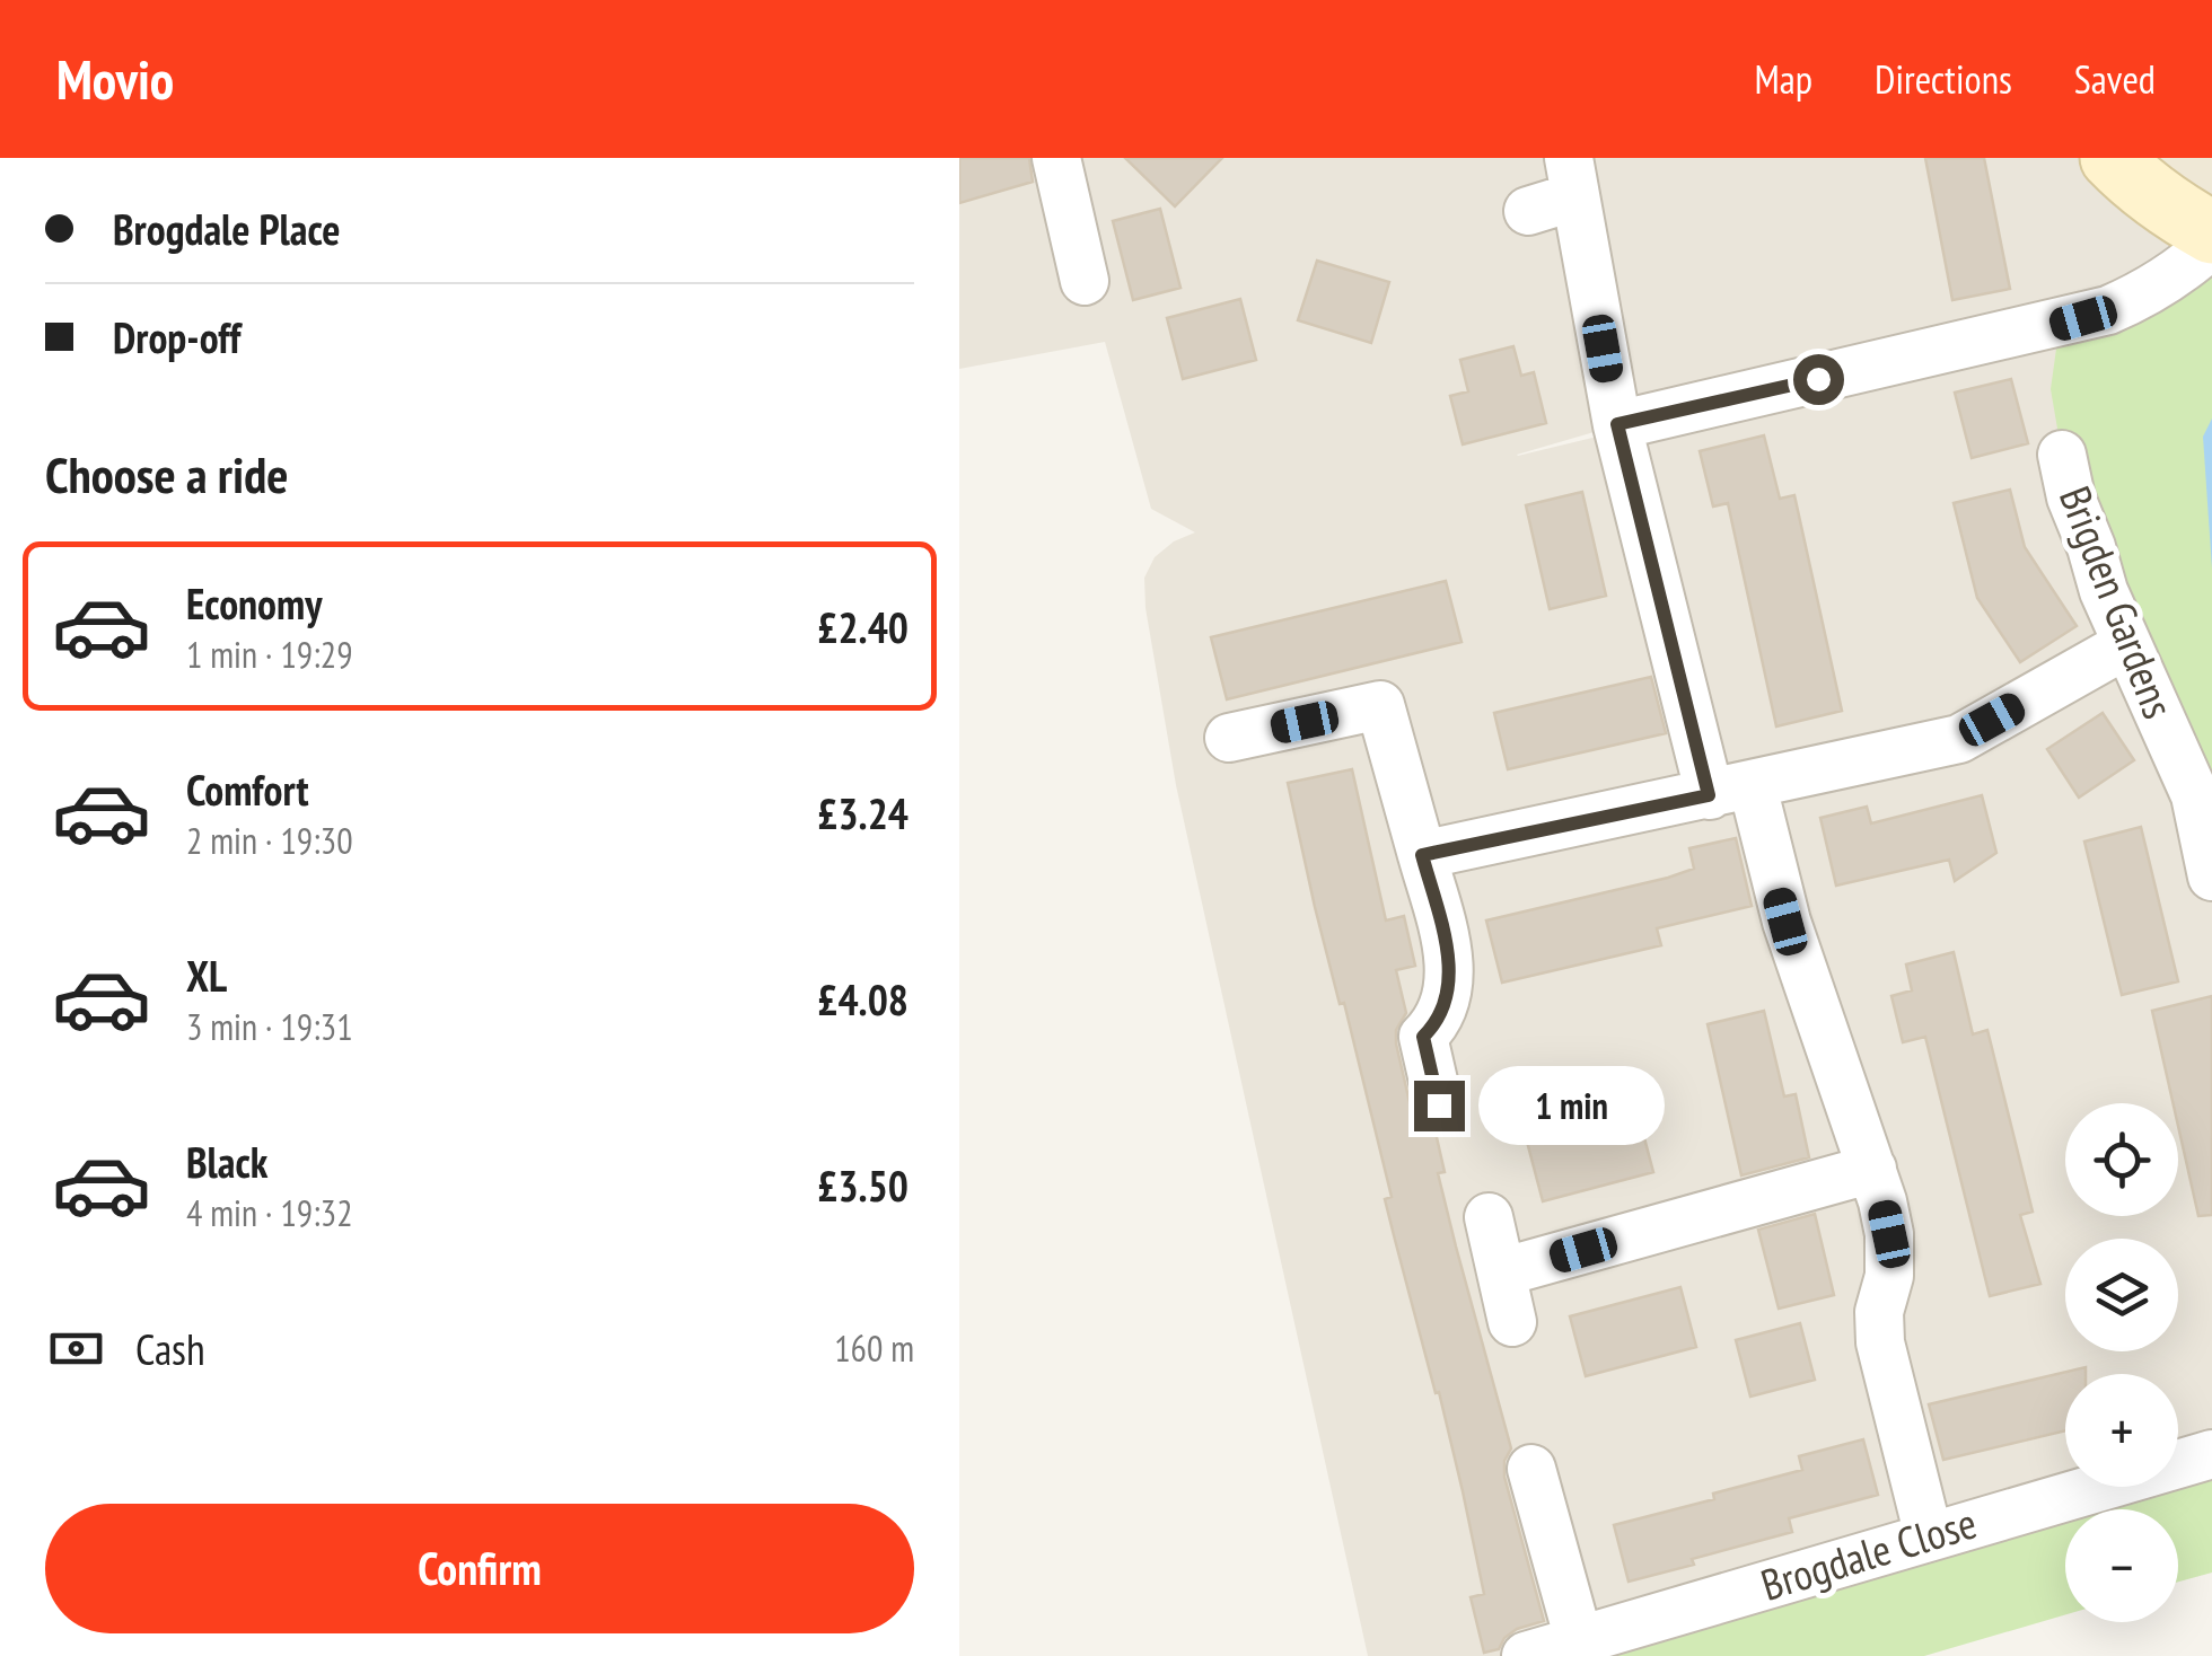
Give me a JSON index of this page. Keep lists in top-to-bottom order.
{
  "streets": {
    "street": ["Brigden Gardens", "Brogdale Close"]
  },
  "page": {
    "header": "Movio",
    "nav": ["Map", "Directions", "Saved"],
    "banner": ["Brogdale Place", "Drop-off"],
    "heading": "Choose a ride",
    "list": [
      {
        "name": "Economy",
        "note": "1 min · 19:29",
        "value": "£2.40"
      },
      {
        "name": "Comfort",
        "note": "2 min · 19:30",
        "value": "£3.24"
      },
      {
        "name": "XL",
        "note": "3 min · 19:31",
        "value": "£4.08"
      },
      {
        "name": "Black",
        "note": "4 min · 19:32",
        "value": "£3.50"
      }
    ],
    "bubble": "1 min",
    "map_buttons": ["+", "−"],
    "pay": ["Cash", "160 m"],
    "buttons": "Confirm"
  }
}
